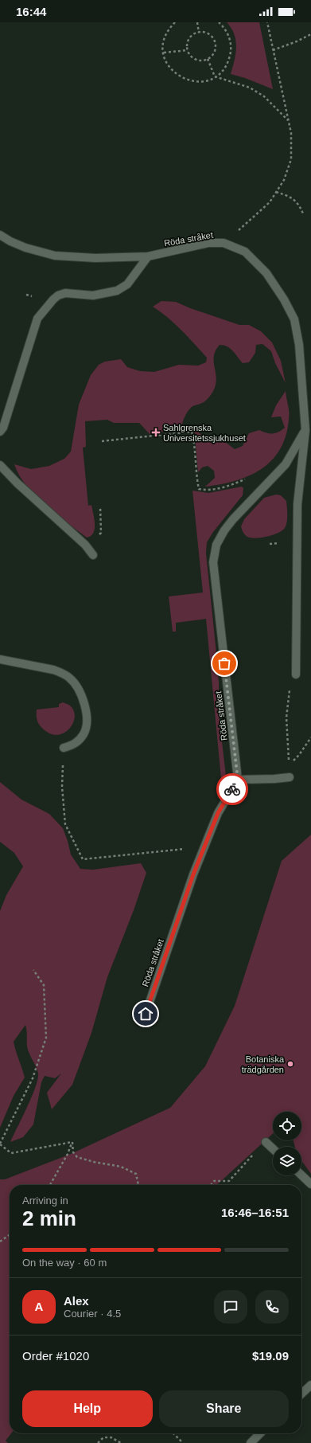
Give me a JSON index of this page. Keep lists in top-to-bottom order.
{
  "streets": {
    "street": ["Röda stråket"]
  },
  "places": {
    "health": ["Sahlgrenska Universitetssjukhuset"],
    "other": ["Botaniska trädgården"]
  },
  "page": {
    "status": "16:44",
    "heading": ["2 min", "Arriving in", "16:46–16:51"],
    "panel": [
      "Alex",
      "Courier · 4.5",
      "Order #1020",
      "$19.09"
    ],
    "bar": "On the way · 60 m",
    "round": "A",
    "buttons": ["Help", "Share"]
  }
}
